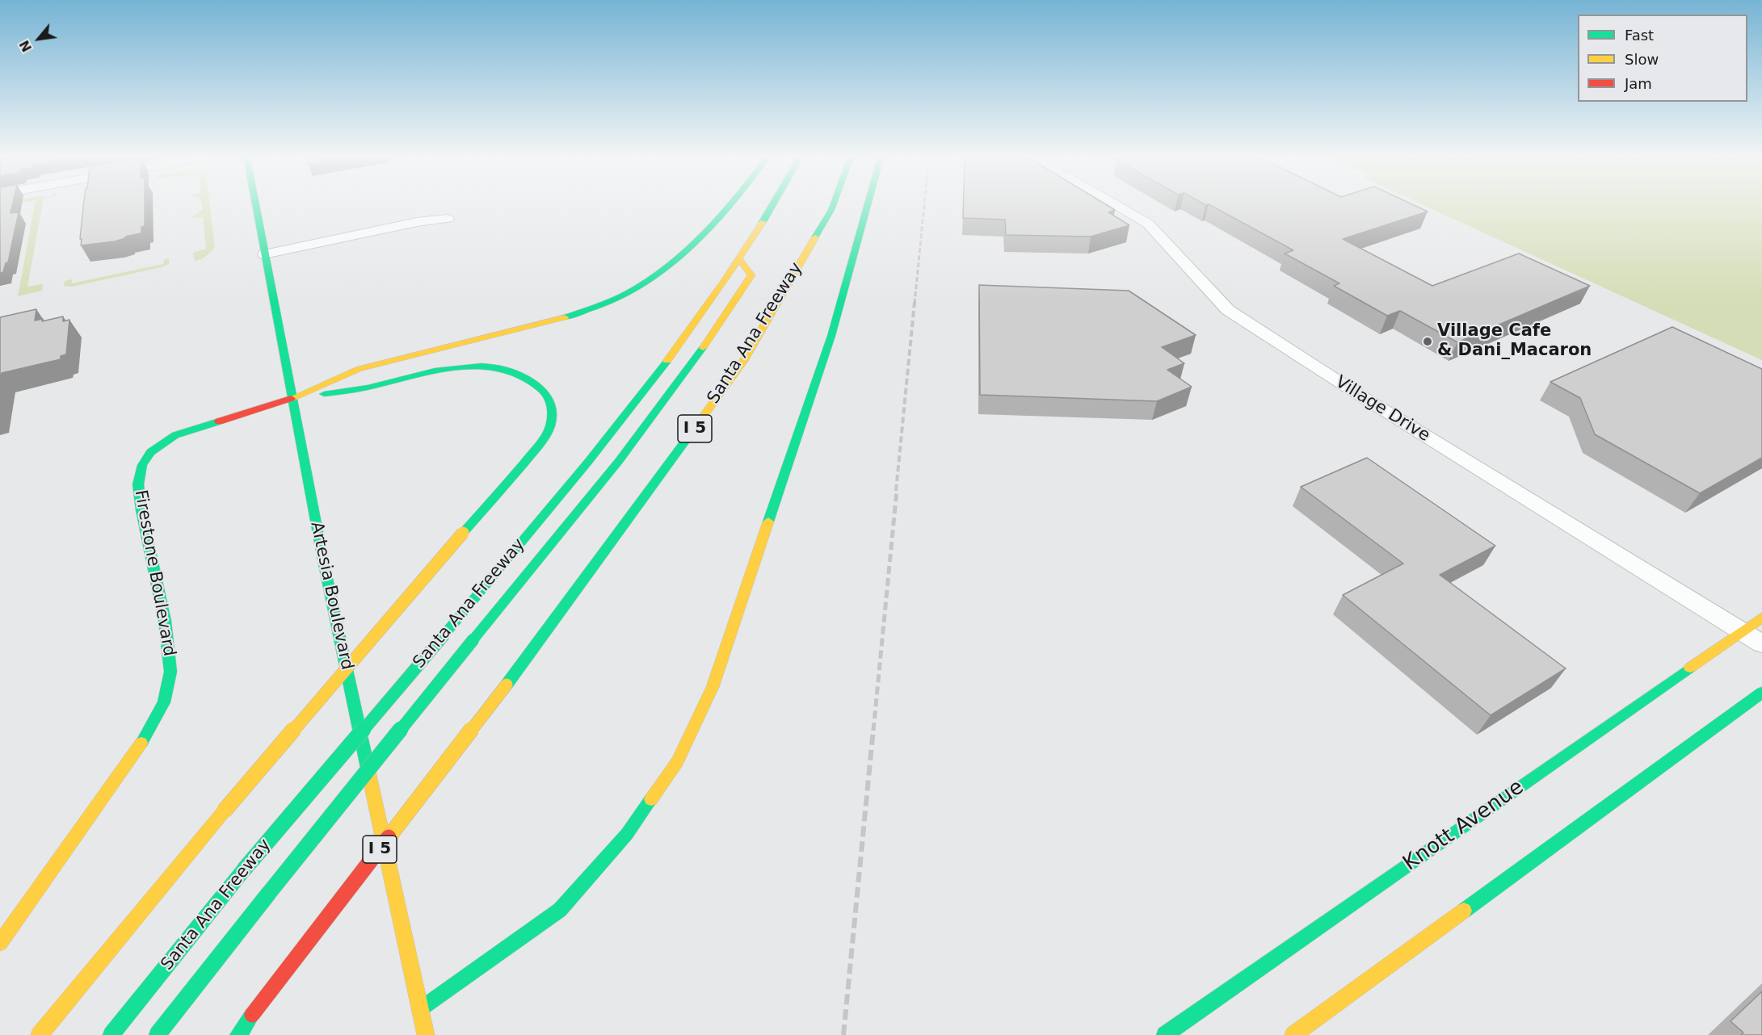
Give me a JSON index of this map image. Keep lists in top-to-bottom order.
{
  "streets": {
    "main road": [
      "Santa Ana Freeway",
      "I 5",
      "Firestone Boulevard",
      "Artesia Boulevard",
      "Knott Avenue"
    ],
    "street": ["Village Drive"]
  },
  "crossings": [
    ["Village Drive", "Knott Avenue"],
    ["Firestone Boulevard", "Artesia Boulevard"]
  ],
  "places": ["Village Cafe & Dani_Macaron"],
  "legend": ["Fast", "Slow", "Jam"],
  "north": "bottom left"
}
